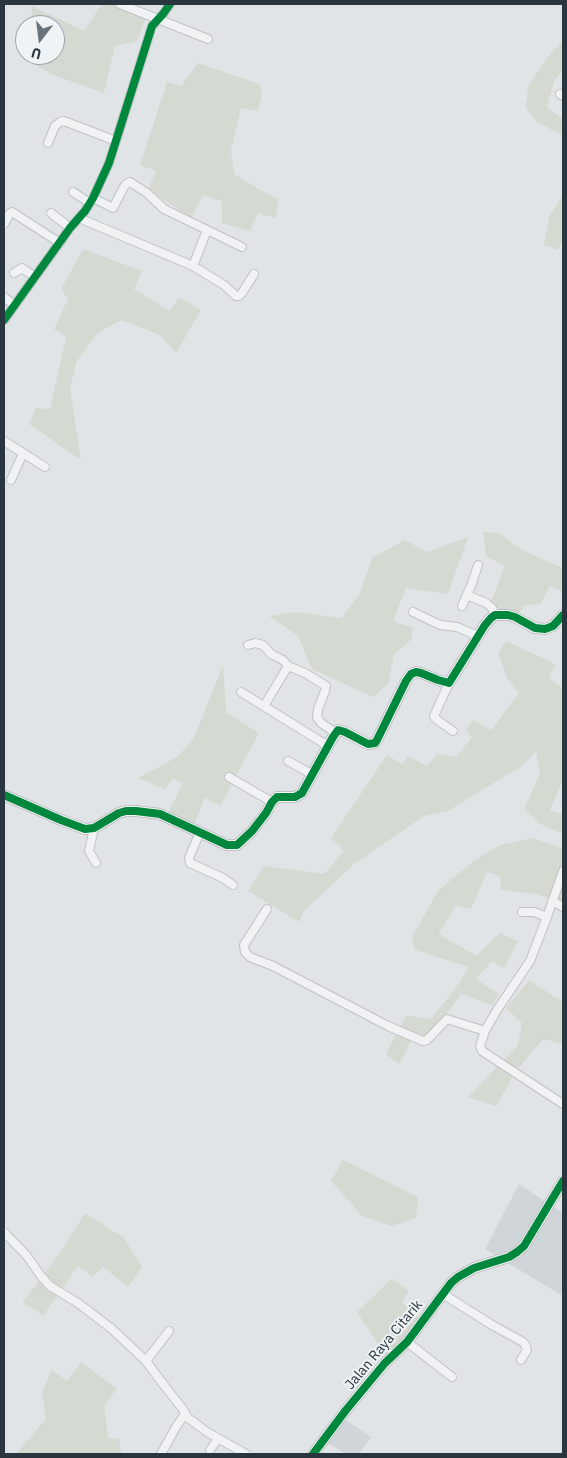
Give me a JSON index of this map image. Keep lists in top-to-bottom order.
{
  "streets": {
    "street": ["Jalan Raya Citarik"]
  },
  "north": "bottom"
}
